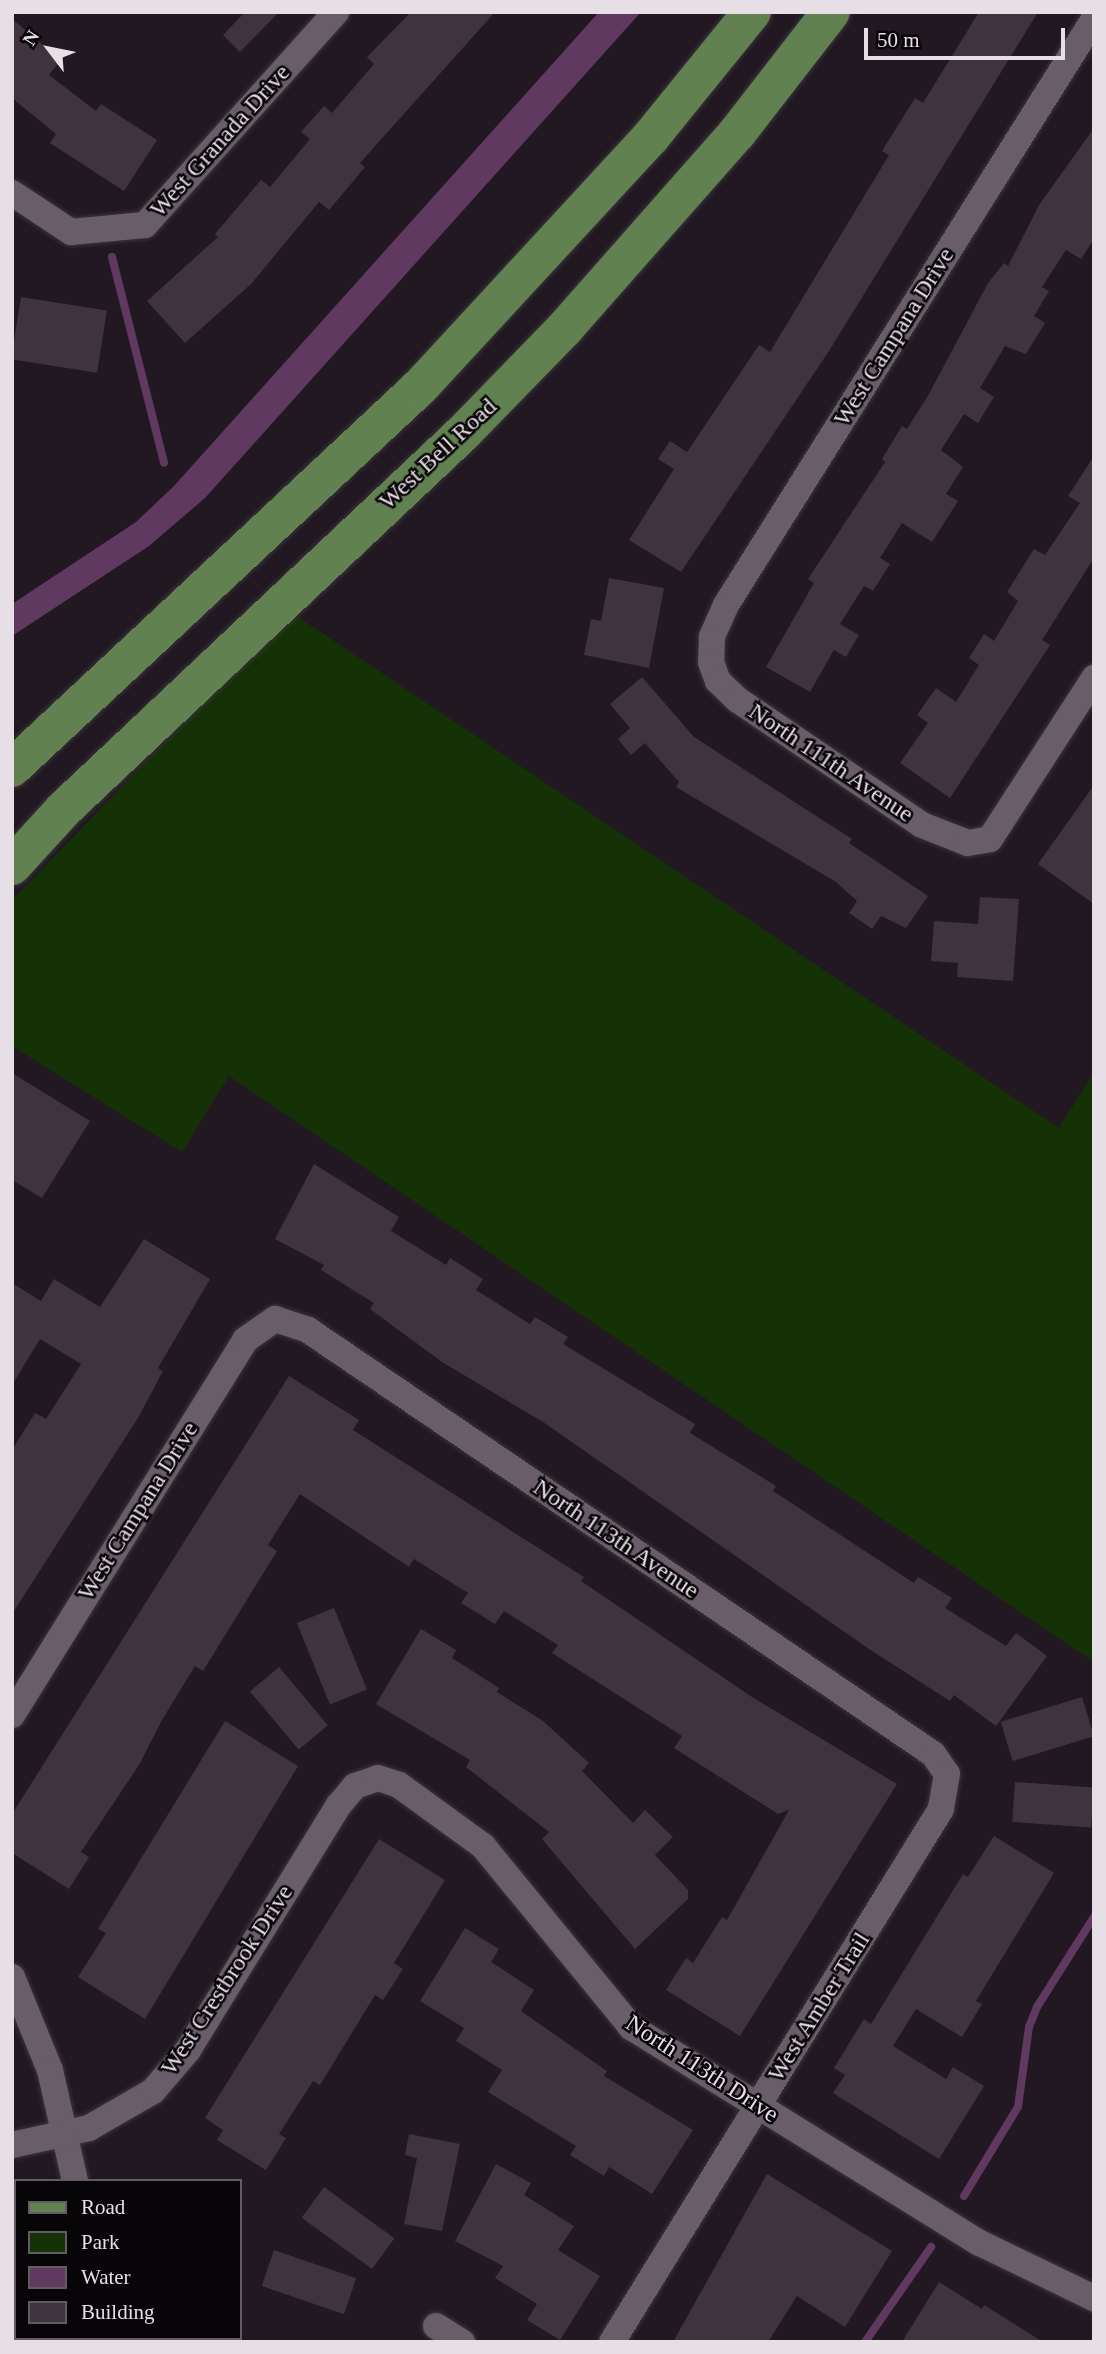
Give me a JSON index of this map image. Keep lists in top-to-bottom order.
{
  "streets": {
    "main road": ["West Bell Road"],
    "street": [
      "West Granada Drive",
      "West Campana Drive",
      "North 111th Avenue",
      "North 113th Avenue",
      "West Crestbrook Drive",
      "West Amber Trail",
      "North 113th Drive"
    ]
  },
  "crossings": [
    ["West Campana Drive", "North 111th Avenue"],
    ["West Campana Drive", "North 113th Avenue"],
    ["North 113th Avenue", "West Amber Trail"],
    ["West Crestbrook Drive", "North 113th Drive"],
    ["West Amber Trail", "North 113th Drive"]
  ],
  "legend": [
    "Road",
    "Park",
    "Water",
    "Building"
  ],
  "scale_bar": "50 m",
  "north": "top left"
}
